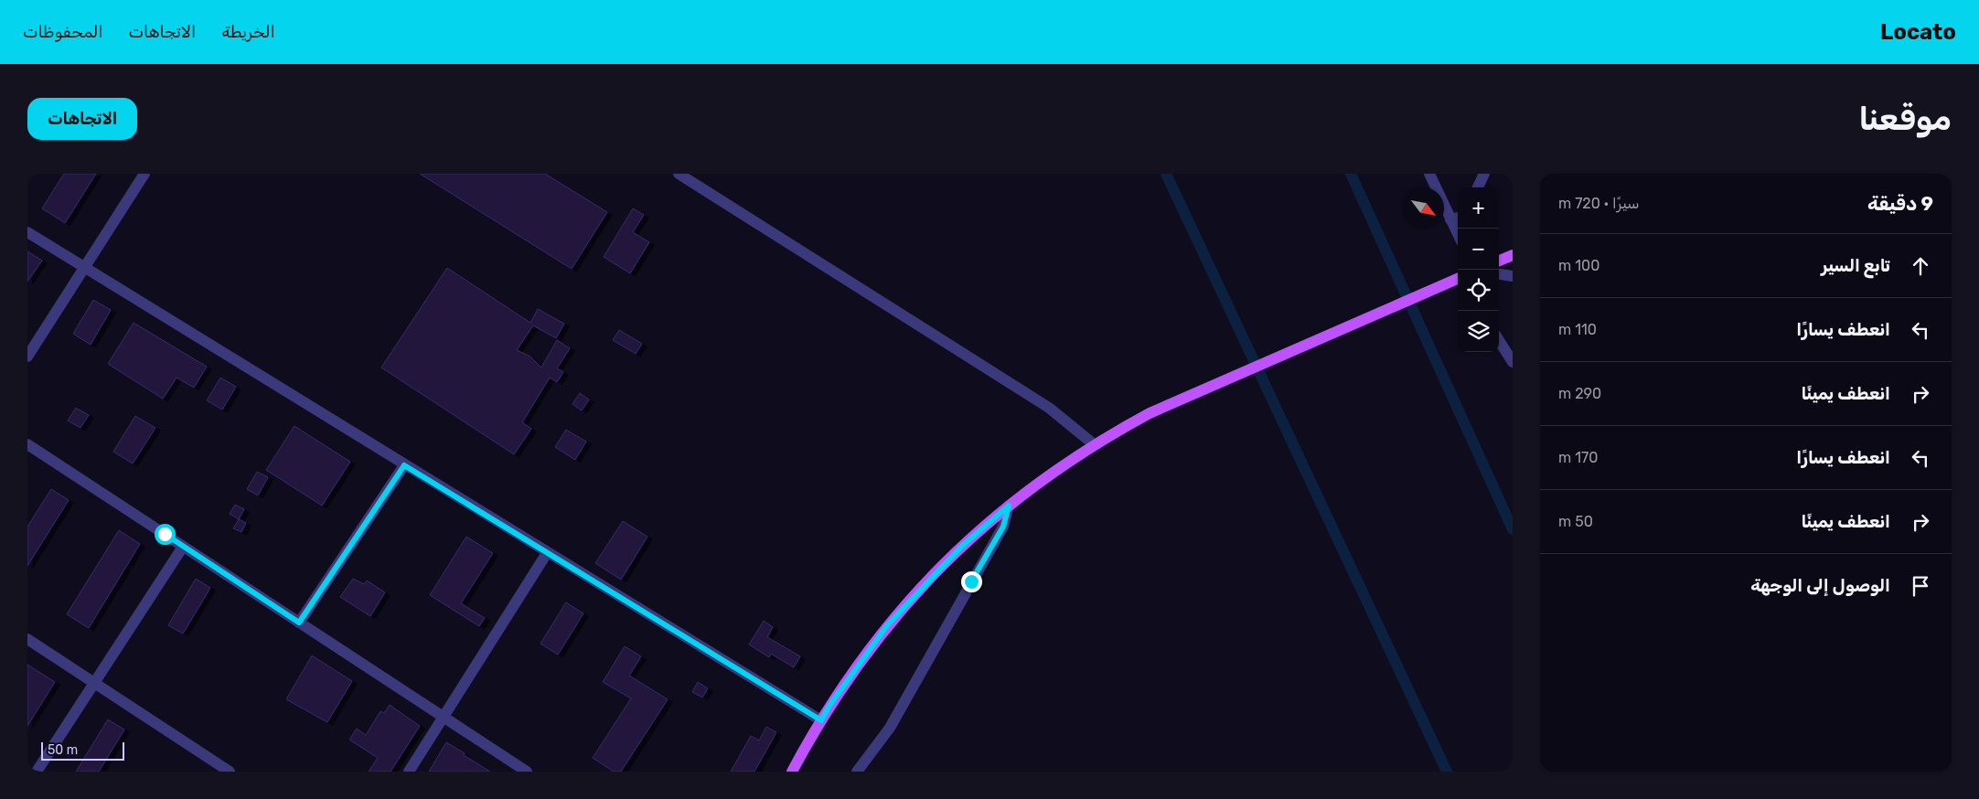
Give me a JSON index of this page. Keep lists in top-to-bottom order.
{
  "scale_bar": "50 m",
  "north": "bottom right",
  "page": {
    "header": "Locato",
    "nav": ["الخريطة", "الاتجاهات", "المحفوظات"],
    "buttons": "الاتجاهات",
    "title": "موقعنا",
    "heading": ["9 دقيقة", "سيرًا · 720 m"],
    "map_buttons": ["+", "−"],
    "list": [
      ["تابع السير", "100 m"],
      ["انعطف يسارًا", "110 m"],
      ["انعطف يمينًا", "290 m"],
      ["انعطف يسارًا", "170 m"],
      ["انعطف يمينًا", "50 m"],
      "الوصول إلى الوجهة"
    ],
    "scale": "50 m"
  }
}
